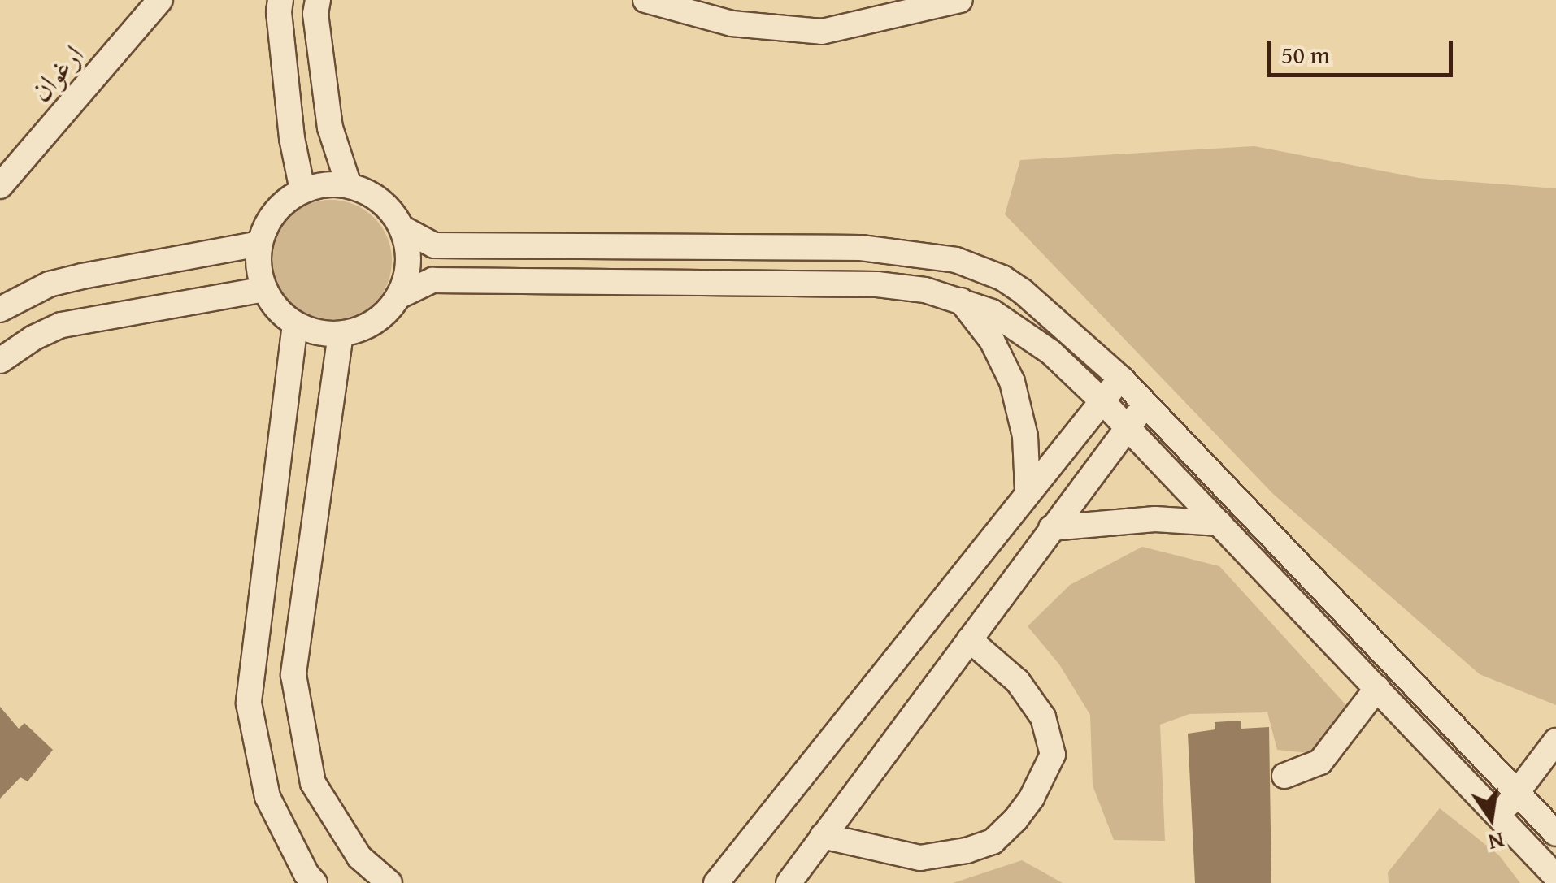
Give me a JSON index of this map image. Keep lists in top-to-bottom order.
{
  "streets": {
    "street": ["ارغوان"]
  },
  "scale_bar": "50 m",
  "north": "bottom"
}
